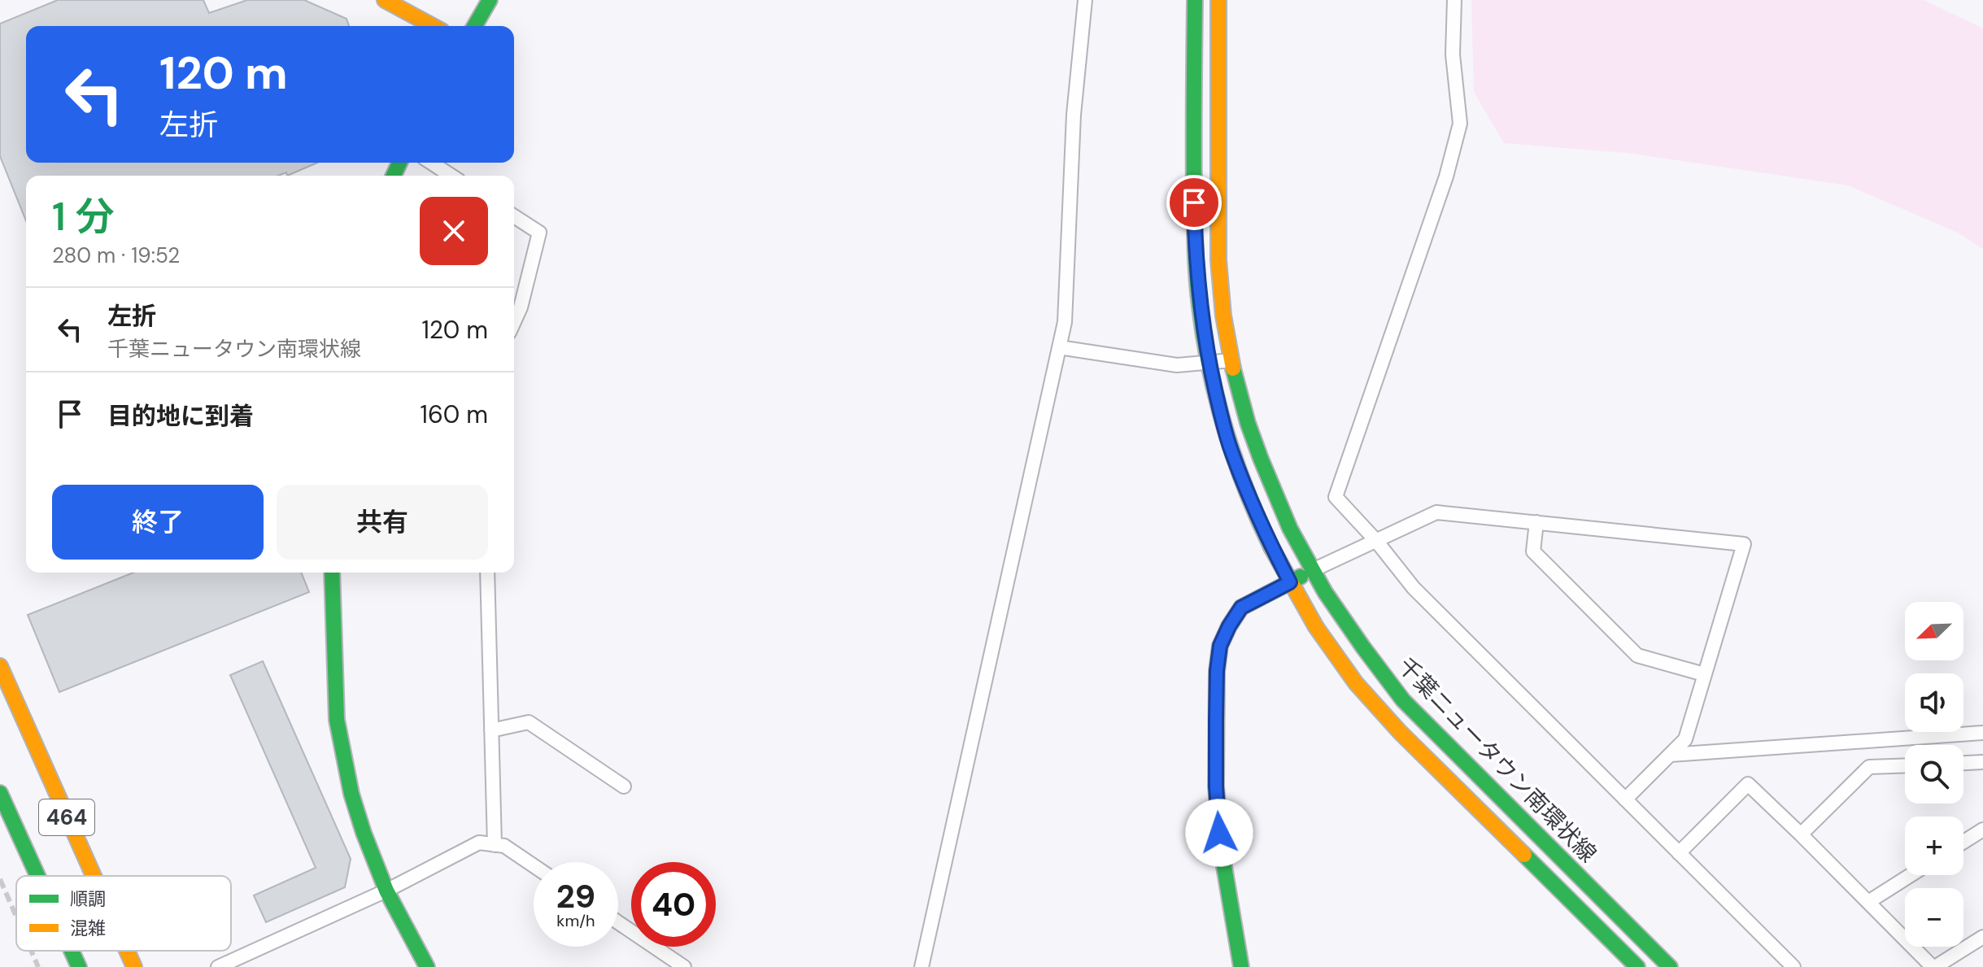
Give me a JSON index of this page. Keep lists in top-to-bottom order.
{
  "streets": {
    "main road": ["千葉ニュータウン南環状線", "464"]
  },
  "legend": ["順調", "混雑"],
  "north": "bottom left",
  "page": {
    "turn": ["120 m", "左折"],
    "heading": ["1 分", "280 m · 19:52"],
    "list": [
      {
        "name": "左折",
        "note": "千葉ニュータウン南環状線",
        "value": "120 m"
      },
      {
        "name": "目的地に到着",
        "value": "160 m"
      }
    ],
    "buttons": ["終了", "共有"],
    "map_buttons": ["+", "−"],
    "speed": "29 km/h",
    "limit": "40"
  }
}
